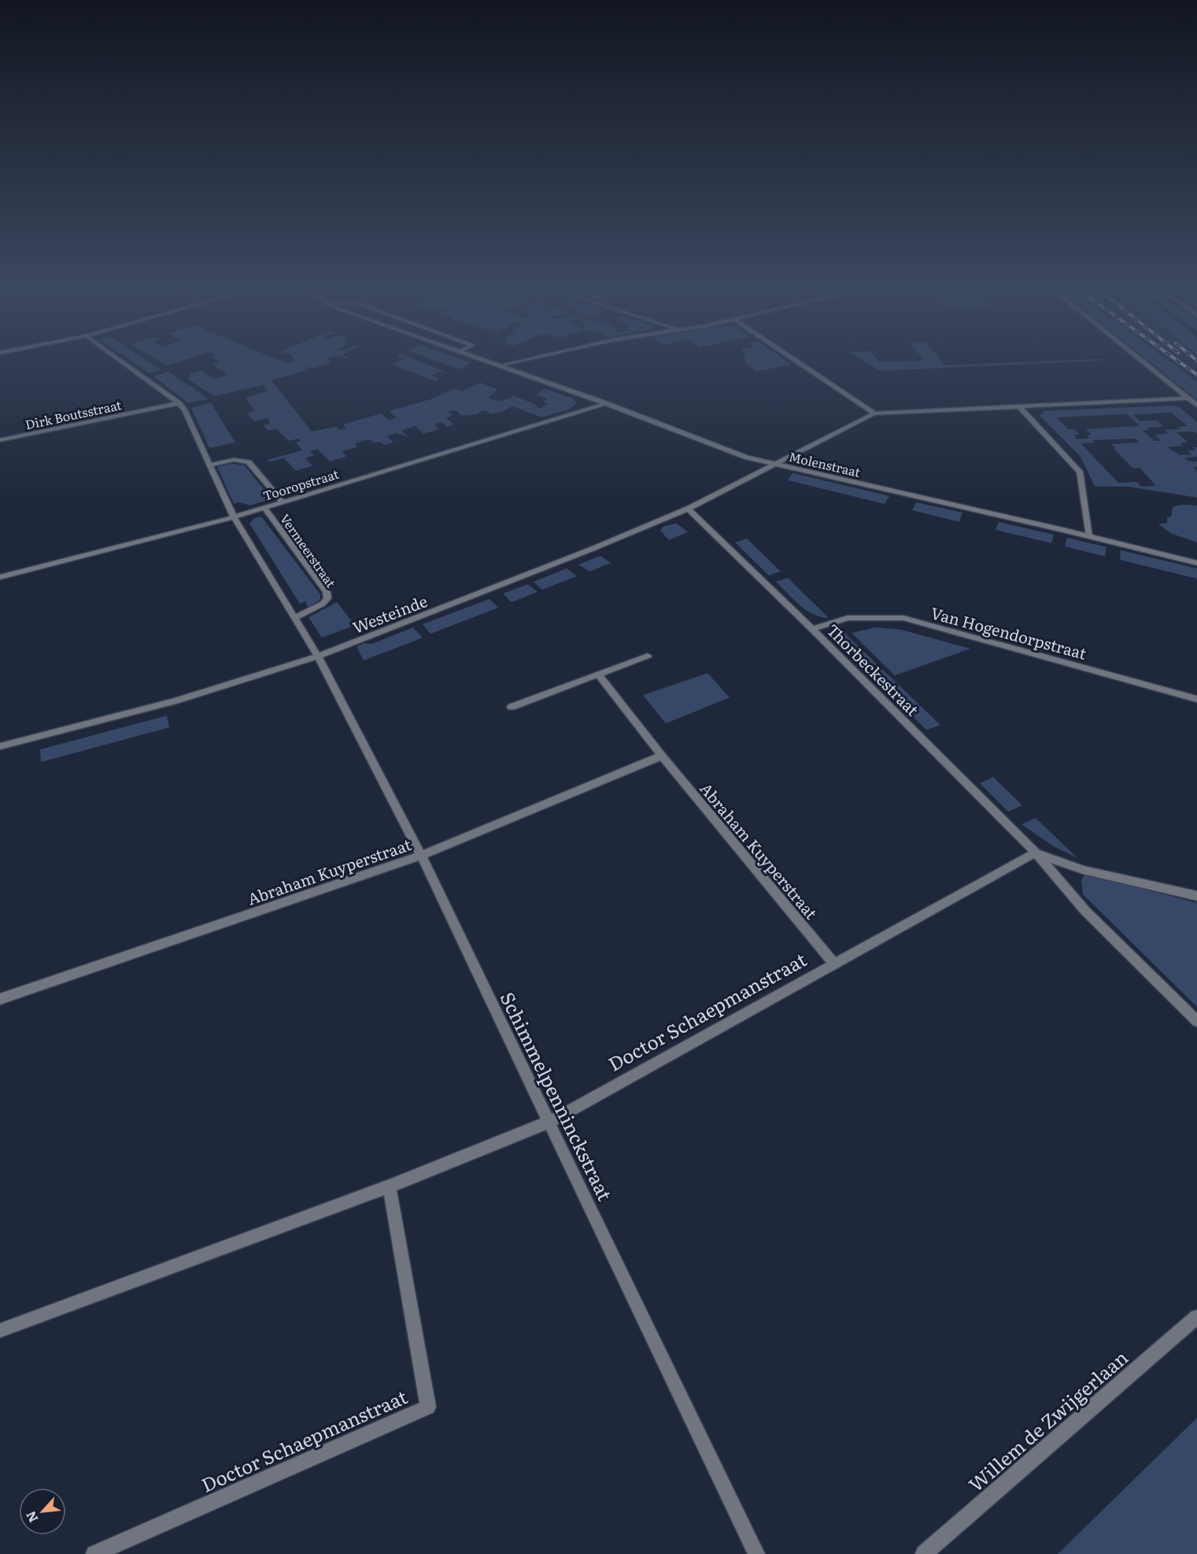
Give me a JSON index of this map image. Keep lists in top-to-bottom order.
{
  "streets": {
    "street": [
      "Dirk Boutsstraat",
      "Molenstraat",
      "Tooropstraat",
      "Vermeerstraat",
      "Westeinde",
      "Van Hogendorpstraat",
      "Thorbeckestraat",
      "Abraham Kuyperstraat",
      "Doctor Schaepmanstraat",
      "Schimmelpenninckstraat",
      "Willem de Zwijgerlaan"
    ]
  },
  "crossings": [
    ["Molenstraat", "Tooropstraat"],
    ["Molenstraat", "Westeinde"],
    ["Tooropstraat", "Vermeerstraat"],
    ["Westeinde", "Thorbeckestraat"],
    ["Westeinde", "Schimmelpenninckstraat"],
    ["Van Hogendorpstraat", "Thorbeckestraat"],
    ["Thorbeckestraat", "Doctor Schaepmanstraat"],
    ["Abraham Kuyperstraat", "Doctor Schaepmanstraat"],
    ["Abraham Kuyperstraat", "Schimmelpenninckstraat"],
    ["Doctor Schaepmanstraat", "Schimmelpenninckstraat"]
  ],
  "north": "bottom left"
}
